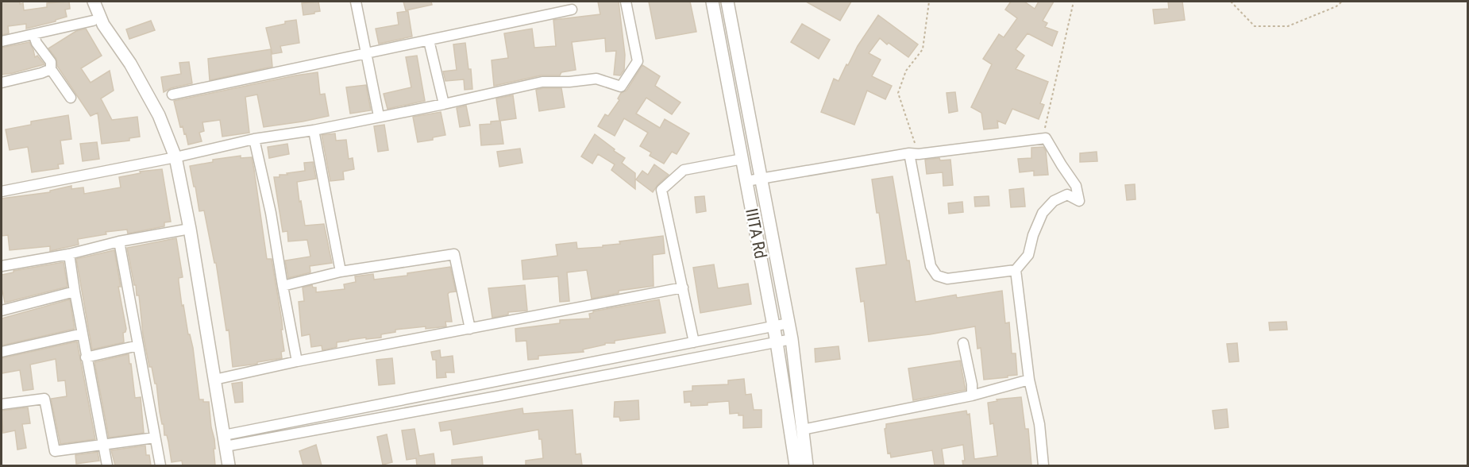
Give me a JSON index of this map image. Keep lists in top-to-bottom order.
{
  "streets": {
    "street": ["IIITA Rd"]
  }
}
